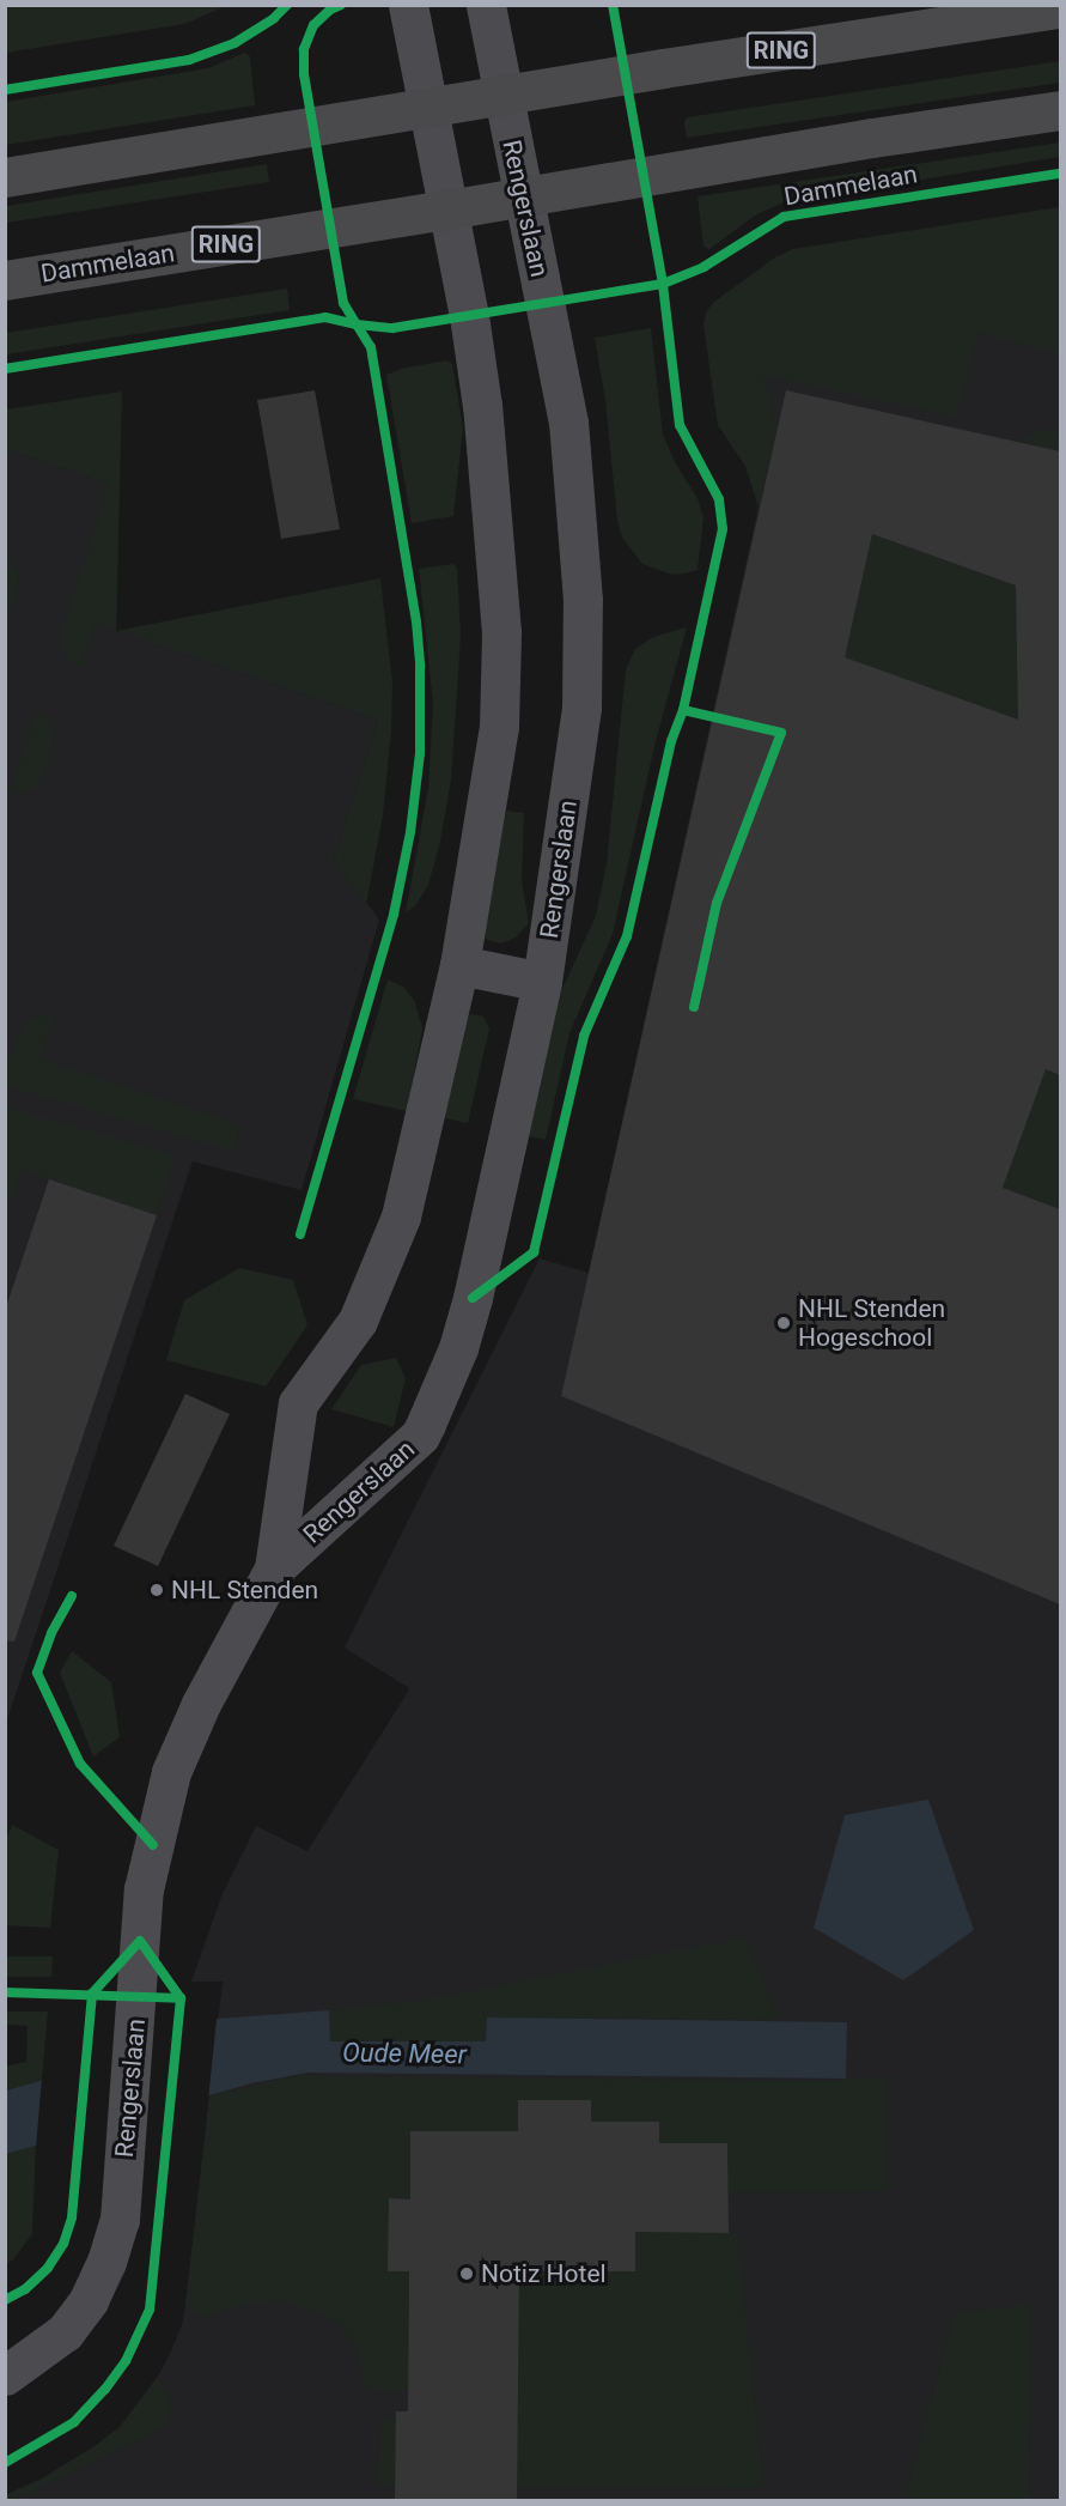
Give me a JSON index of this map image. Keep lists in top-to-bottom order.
{
  "streets": {
    "main road": ["RING", "Dammelaan"],
    "street": ["Rengerslaan"]
  },
  "crossings": [
    ["RING", "Rengerslaan"],
    ["Dammelaan", "Rengerslaan"]
  ],
  "water": ["Oude Meer"],
  "places": ["NHL Stenden Hogeschool", "NHL Stenden", "Notiz Hotel"]
}
